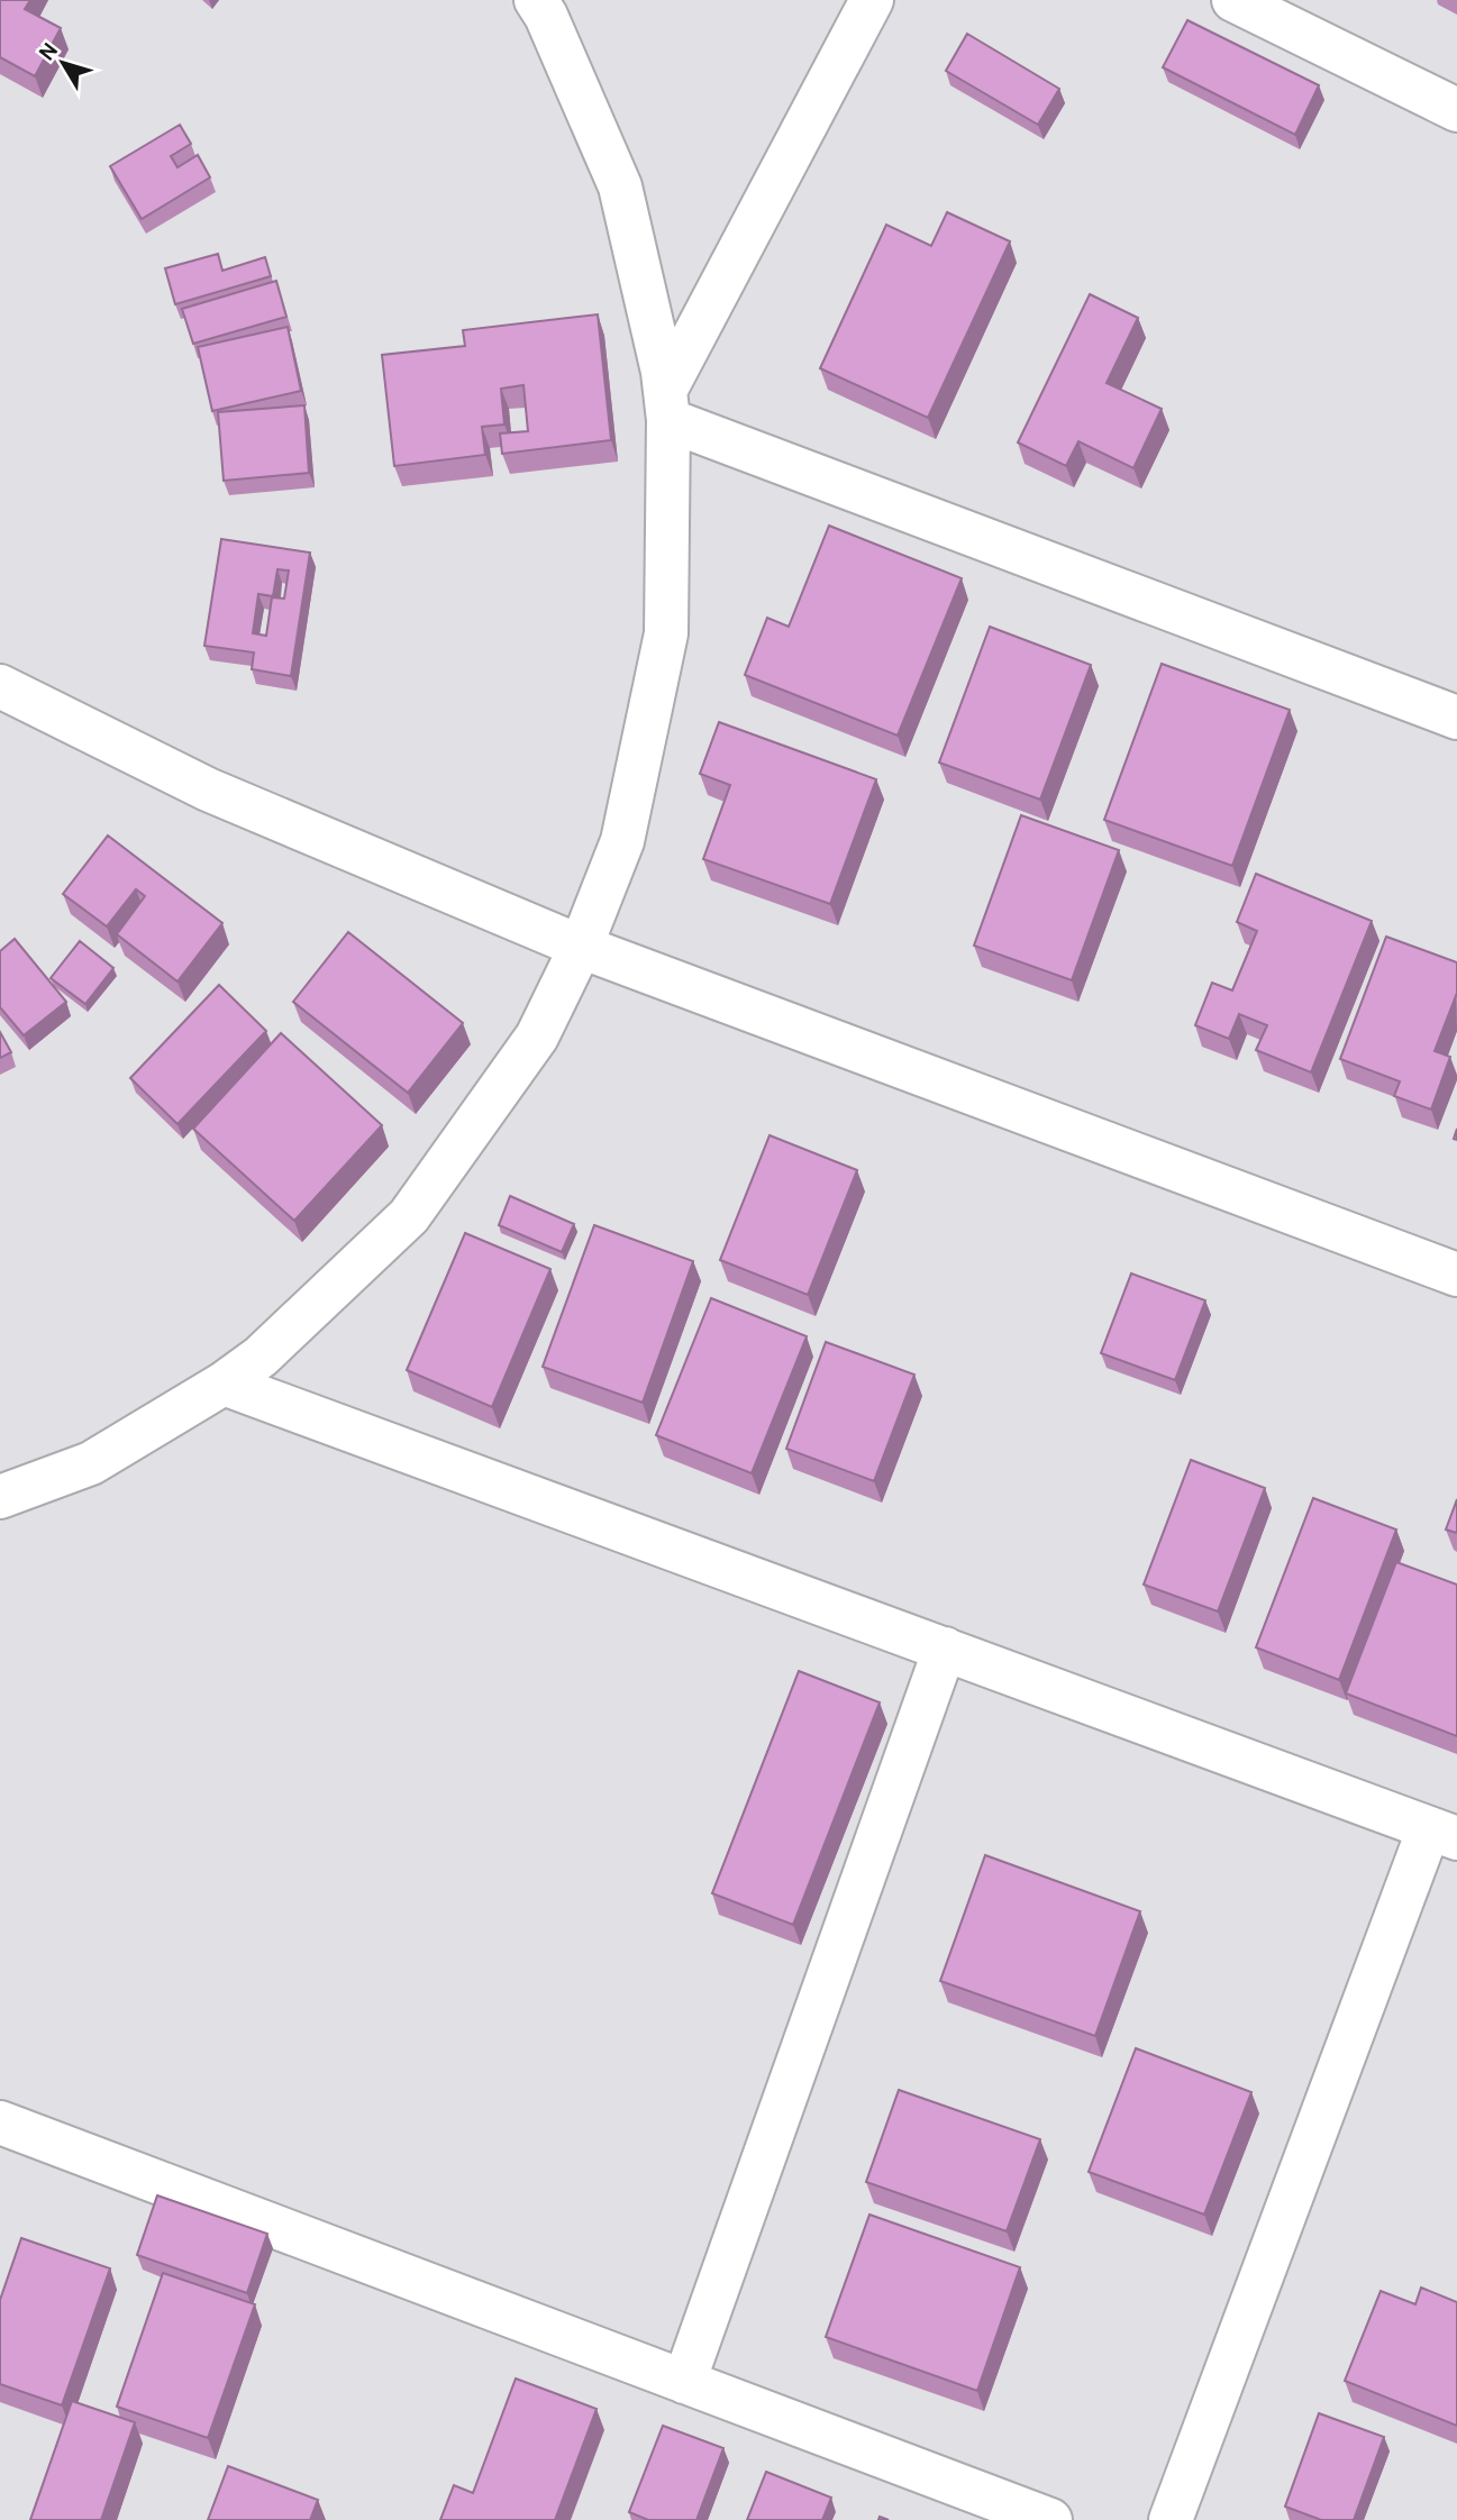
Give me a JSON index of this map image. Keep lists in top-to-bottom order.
{
  "north": "top left"
}
